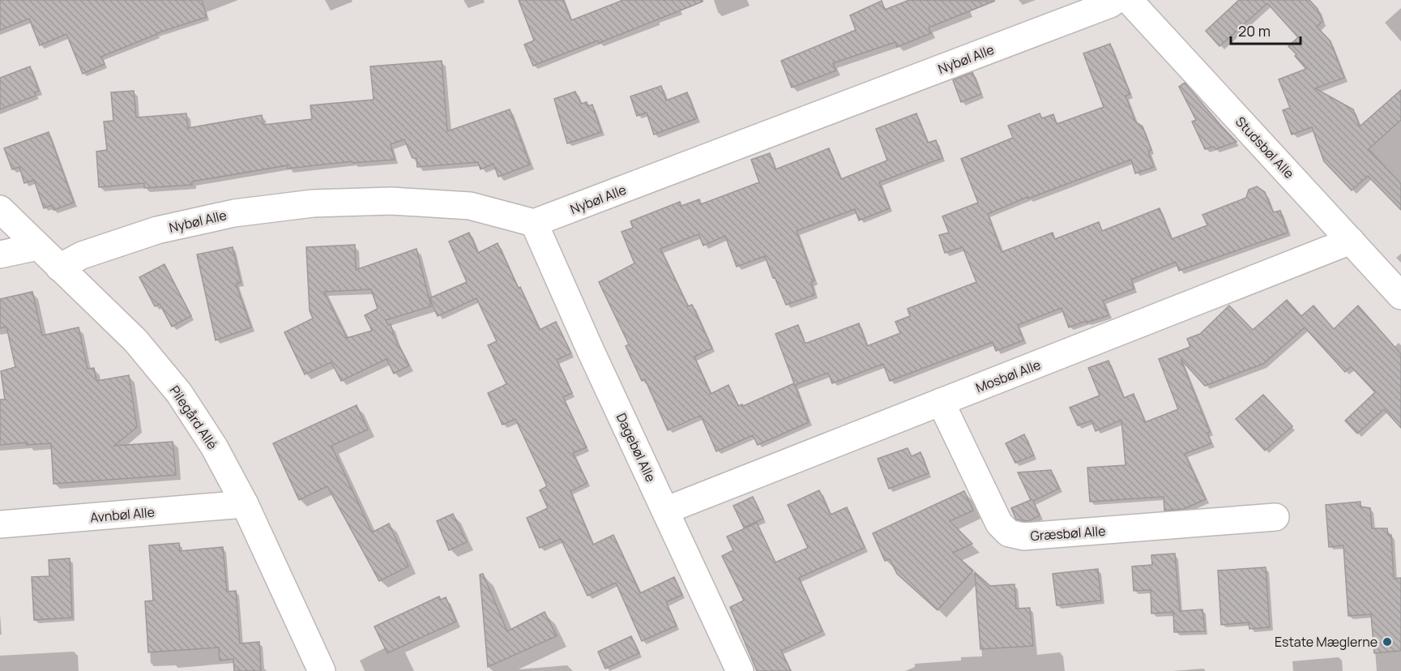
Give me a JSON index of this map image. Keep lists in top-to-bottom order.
{
  "streets": {
    "street": [
      "Nybøl Alle",
      "Studsbøl Alle",
      "Mosbøl Alle",
      "Pilegård Allé",
      "Dagebøl Alle",
      "Avnbøl Alle",
      "Græsbøl Alle"
    ]
  },
  "crossings": [
    ["Nybøl Alle", "Pilegård Allé"],
    ["Nybøl Alle", "Dagebøl Alle"],
    ["Studsbøl Alle", "Mosbøl Alle"],
    ["Mosbøl Alle", "Dagebøl Alle"],
    ["Mosbøl Alle", "Græsbøl Alle"],
    ["Pilegård Allé", "Avnbøl Alle"]
  ],
  "places": ["Estate Mæglerne"],
  "scale_bar": "20 m"
}
